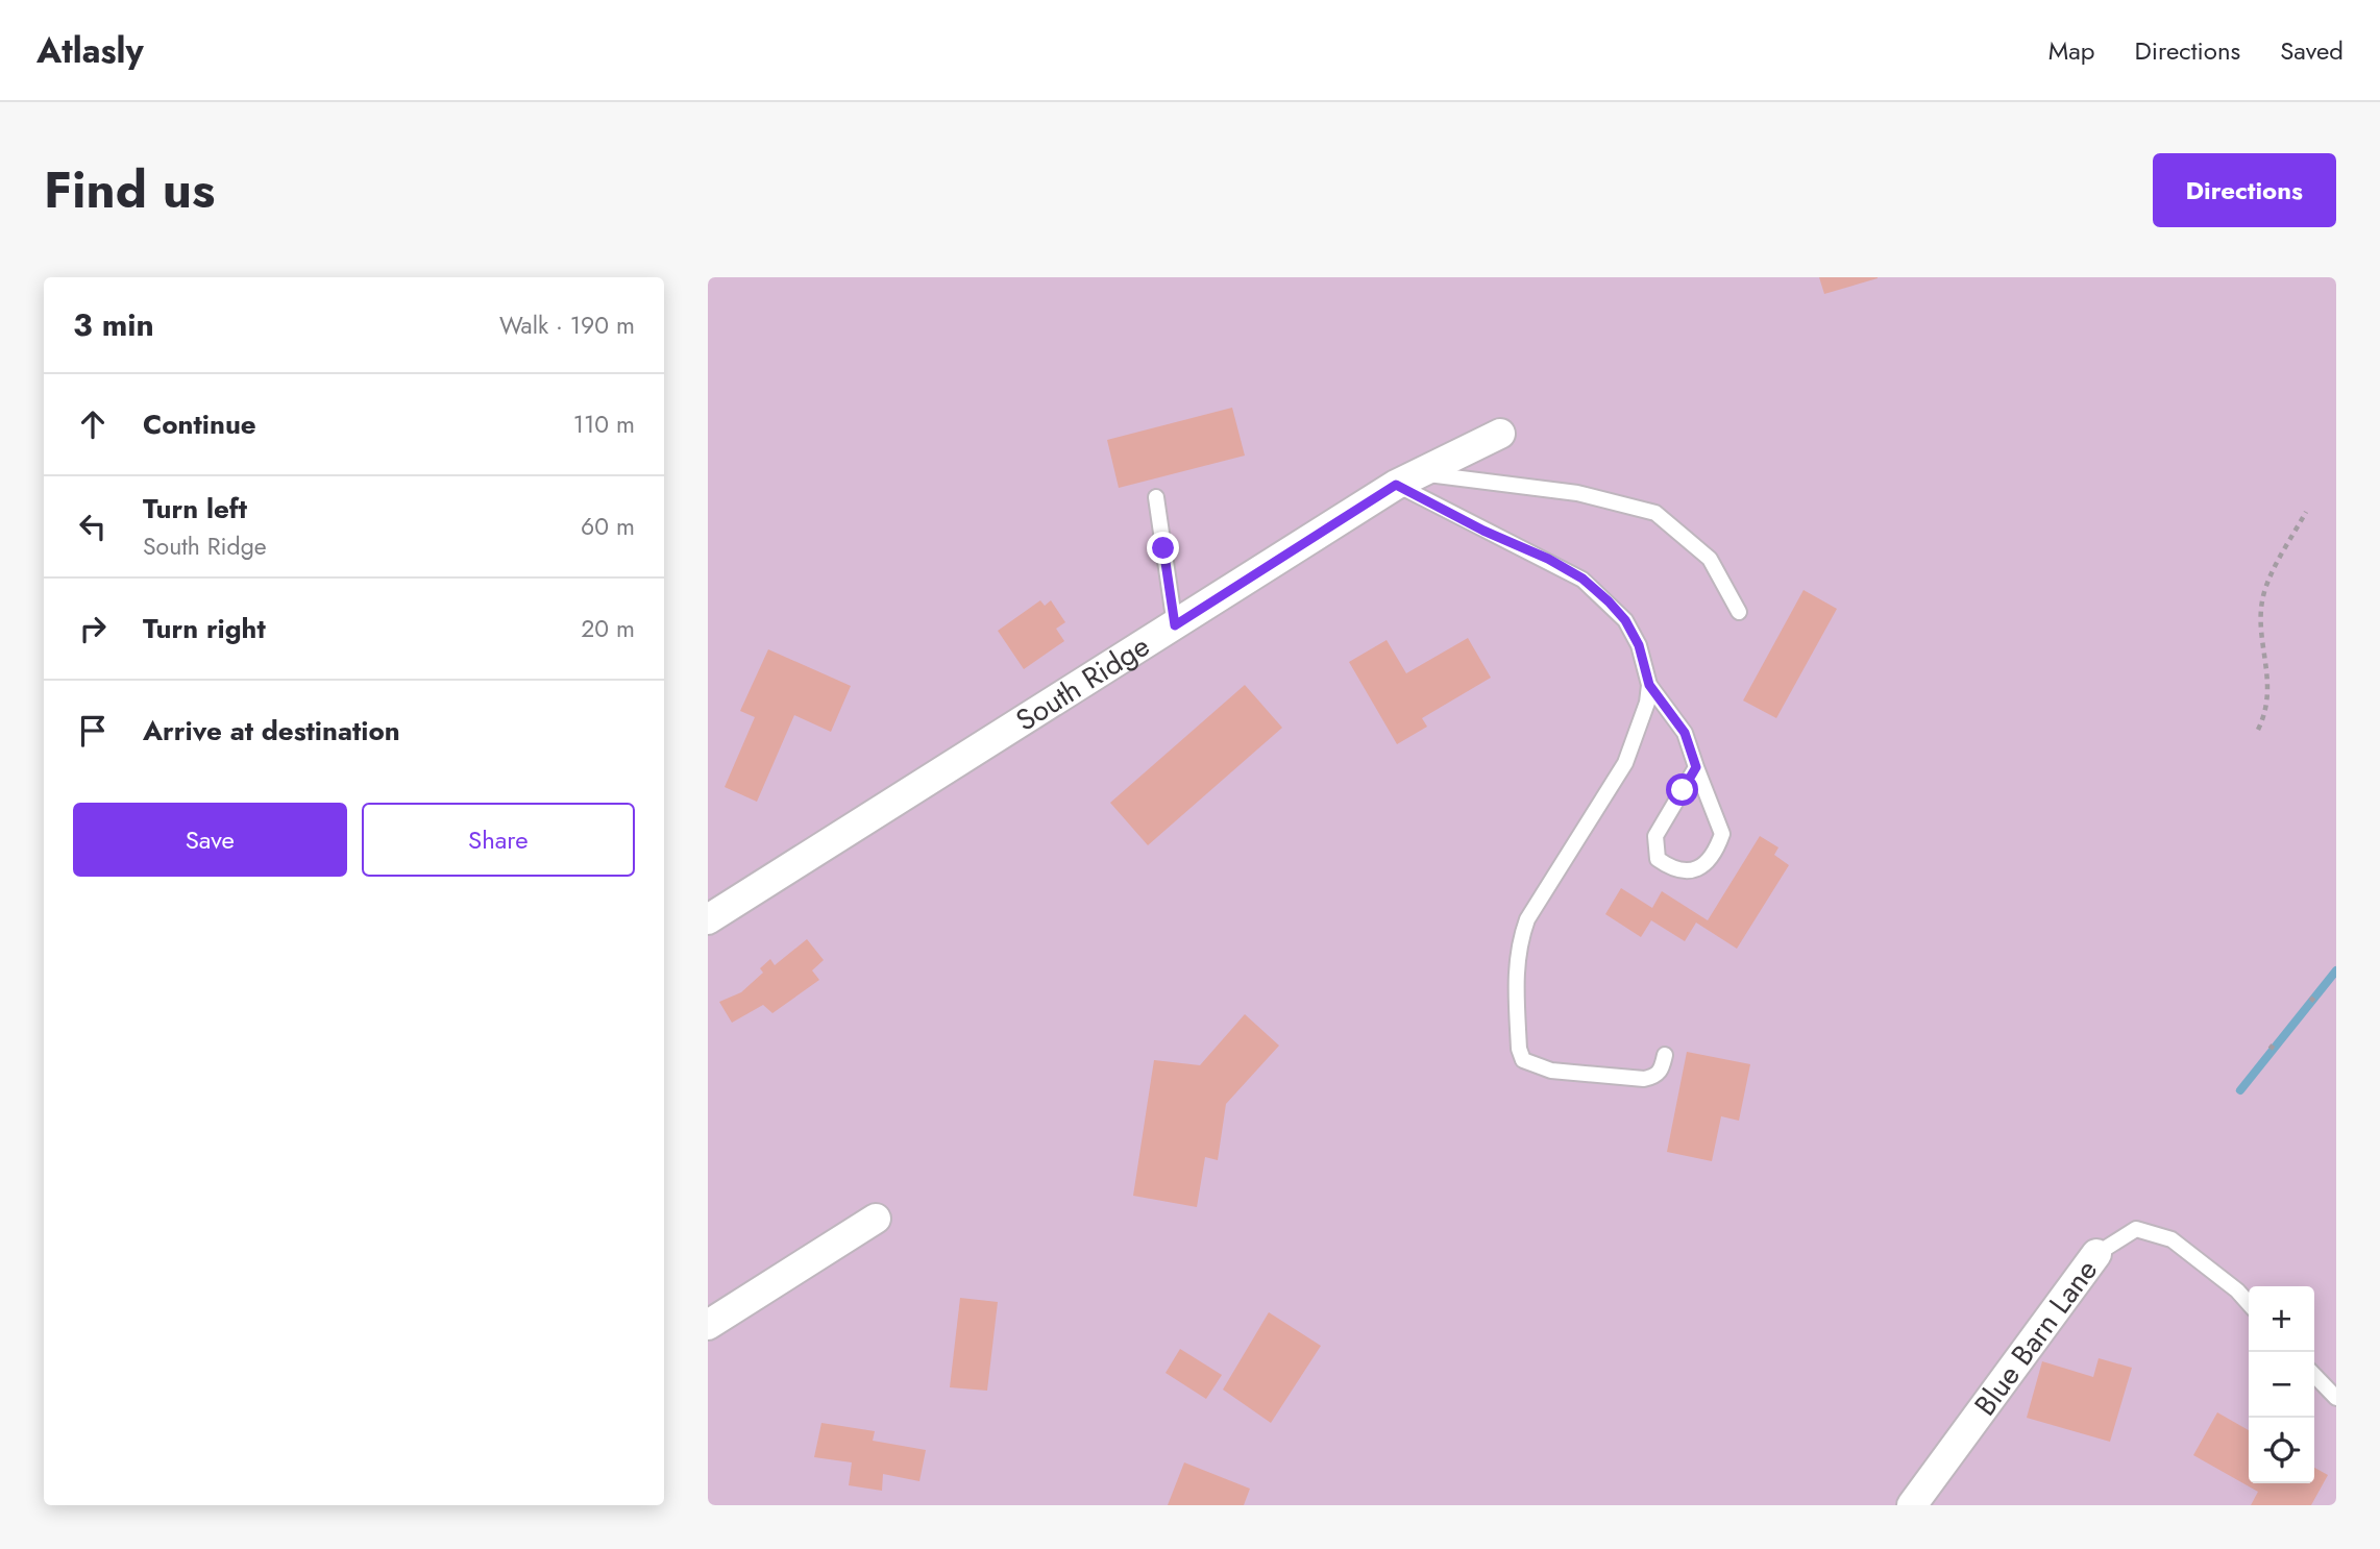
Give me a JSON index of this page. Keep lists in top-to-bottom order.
{
  "streets": {
    "street": ["South Ridge", "Blue Barn Lane"]
  },
  "page": {
    "header": "Atlasly",
    "nav": ["Map", "Directions", "Saved"],
    "title": "Find us",
    "buttons": [
      "Directions",
      ["Save", "Share"]
    ],
    "heading": ["3 min", "Walk · 190 m"],
    "list": [
      ["Continue", "110 m"],
      ["Turn left", "South Ridge", "60 m"],
      ["Turn right", "20 m"],
      "Arrive at destination"
    ],
    "map_buttons": ["+", "−"]
  }
}
